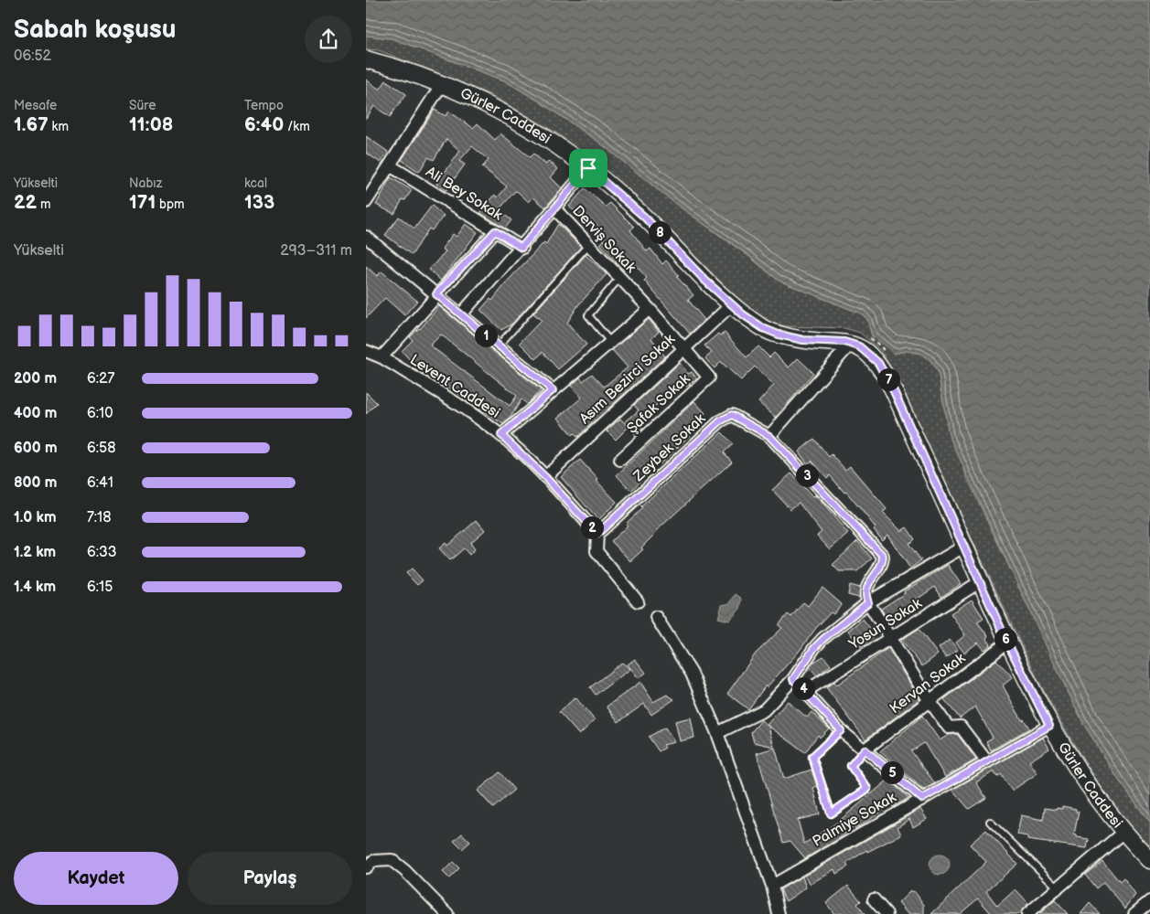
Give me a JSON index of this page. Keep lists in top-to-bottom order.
{
  "streets": {
    "street": [
      "Gürler Caddesi",
      "Ali Bey Sokak",
      "Derviş Sokak",
      "Asım Bezirci Sokak",
      "Levent Caddesi",
      "Şafak Sokak",
      "Zeybek Sokak",
      "Yosun Sokak",
      "Kervan Sokak",
      "Palmiye Sokak"
    ]
  },
  "crossings": [
    ["Gürler Caddesi", "Derviş Sokak"],
    ["Gürler Caddesi", "Asım Bezirci Sokak"],
    ["Gürler Caddesi", "Yosun Sokak"],
    ["Gürler Caddesi", "Kervan Sokak"],
    ["Gürler Caddesi", "Palmiye Sokak"],
    ["Derviş Sokak", "Asım Bezirci Sokak"],
    ["Derviş Sokak", "Şafak Sokak"],
    ["Asım Bezirci Sokak", "Levent Caddesi"],
    ["Asım Bezirci Sokak", "Şafak Sokak"],
    ["Levent Caddesi", "Zeybek Sokak"]
  ],
  "page": {
    "heading": ["Sabah koşusu", "06:52"],
    "stats": [
      ["Mesafe", "1.67 km"],
      ["Süre", "11:08"],
      ["Tempo", "6:40 /km"],
      ["Yükselti", "22 m"],
      ["Nabız", "171 bpm"],
      ["kcal", "133"]
    ],
    "pins": [
      "8",
      "1",
      "7",
      "3",
      "2",
      "6",
      "4",
      "5"
    ],
    "chart": ["Yükselti", "293–311 m"],
    "list": [
      {
        "name": "200 m",
        "note": "6:27"
      },
      {
        "name": "400 m",
        "note": "6:10"
      },
      {
        "name": "600 m",
        "note": "6:58"
      },
      {
        "name": "800 m",
        "note": "6:41"
      },
      {
        "name": "1.0 km",
        "note": "7:18"
      },
      {
        "name": "1.2 km",
        "note": "6:33"
      },
      {
        "name": "1.4 km",
        "note": "6:15"
      }
    ],
    "buttons": ["Kaydet", "Paylaş"]
  }
}
